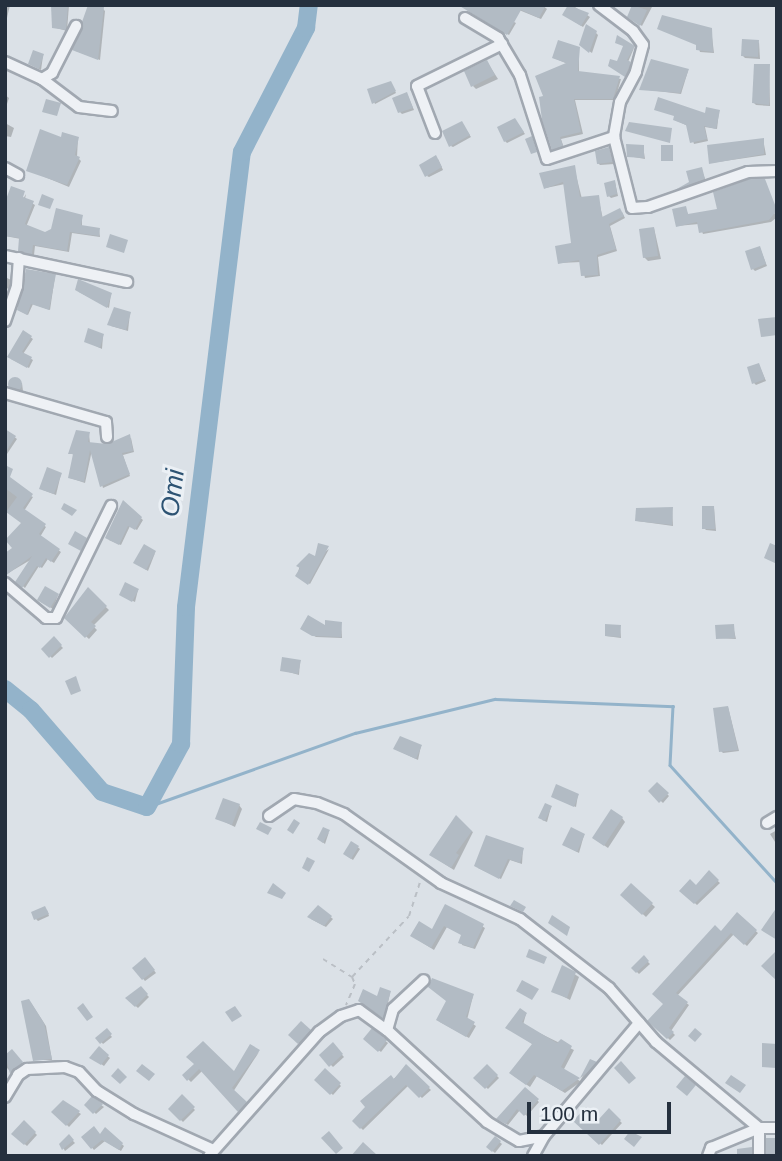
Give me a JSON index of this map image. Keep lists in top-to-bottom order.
{
  "water": ["Omi"],
  "scale_bar": "100 m"
}
